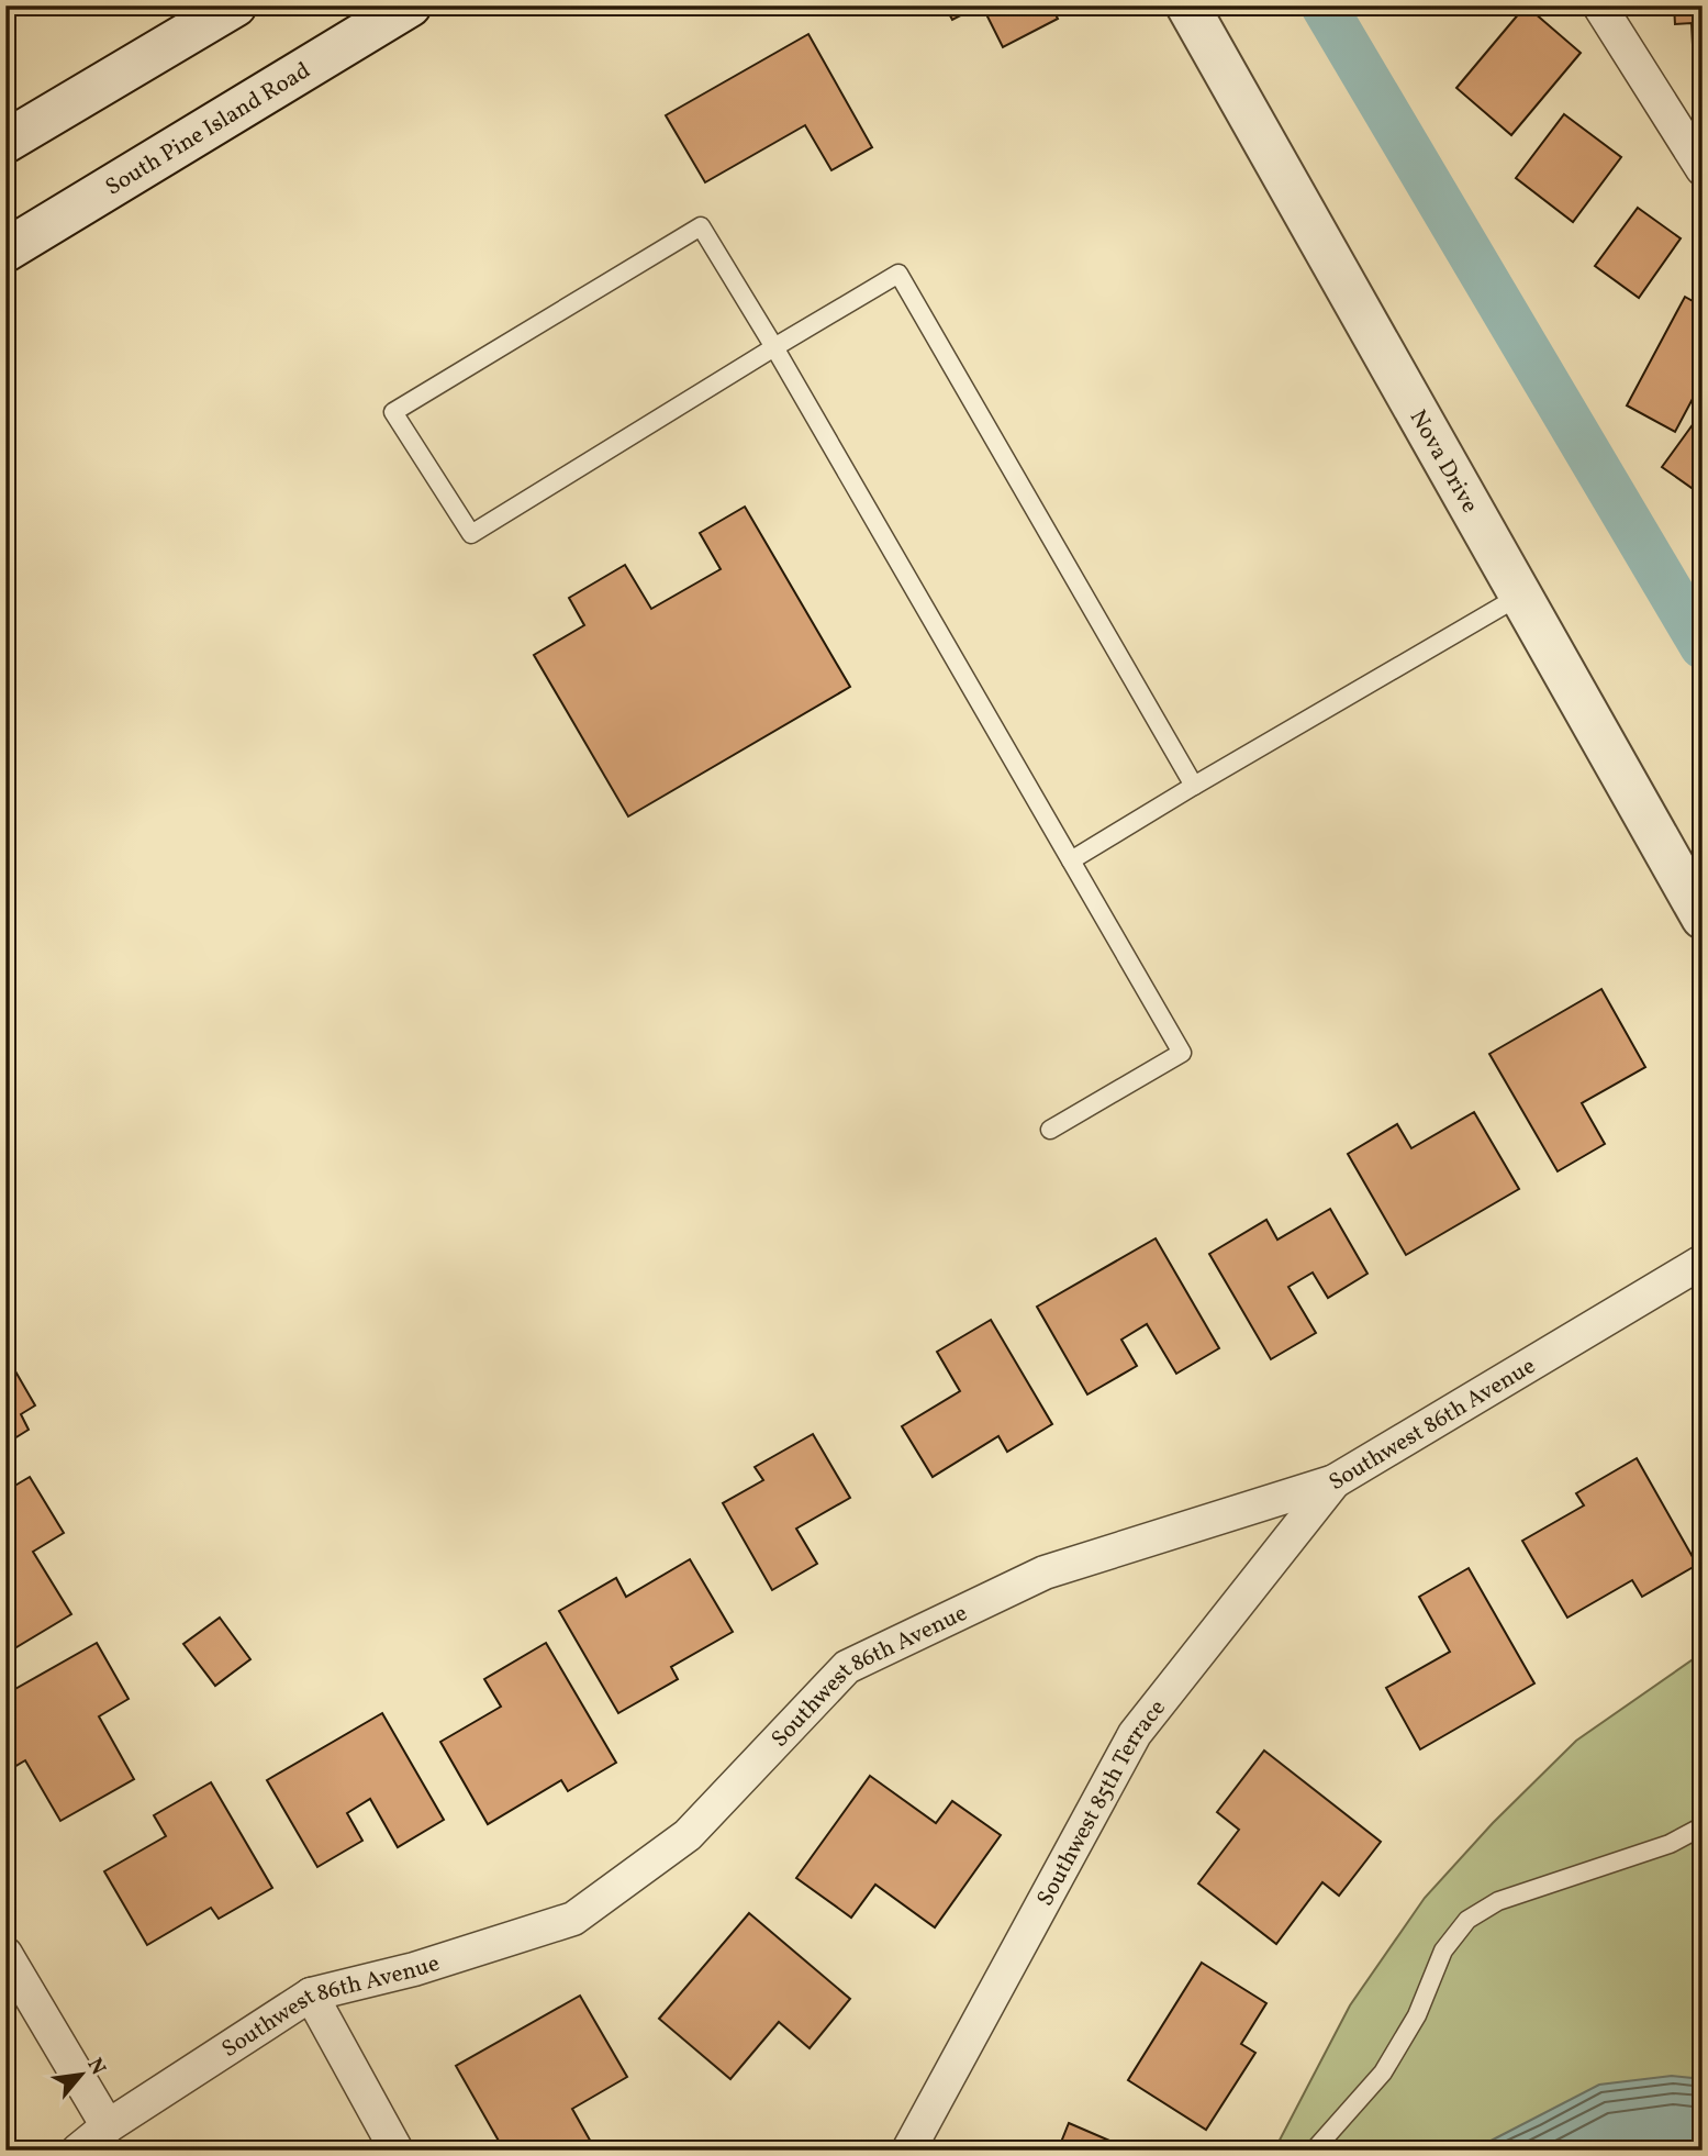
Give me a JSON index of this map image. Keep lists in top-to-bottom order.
{
  "streets": {
    "street": [
      "South Pine Island Road",
      "Nova Drive",
      "Southwest 86th Avenue",
      "Southwest 85th Terrace"
    ]
  },
  "crossings": [
    ["Southwest 86th Avenue", "Southwest 85th Terrace"]
  ],
  "north": "top right"
}
